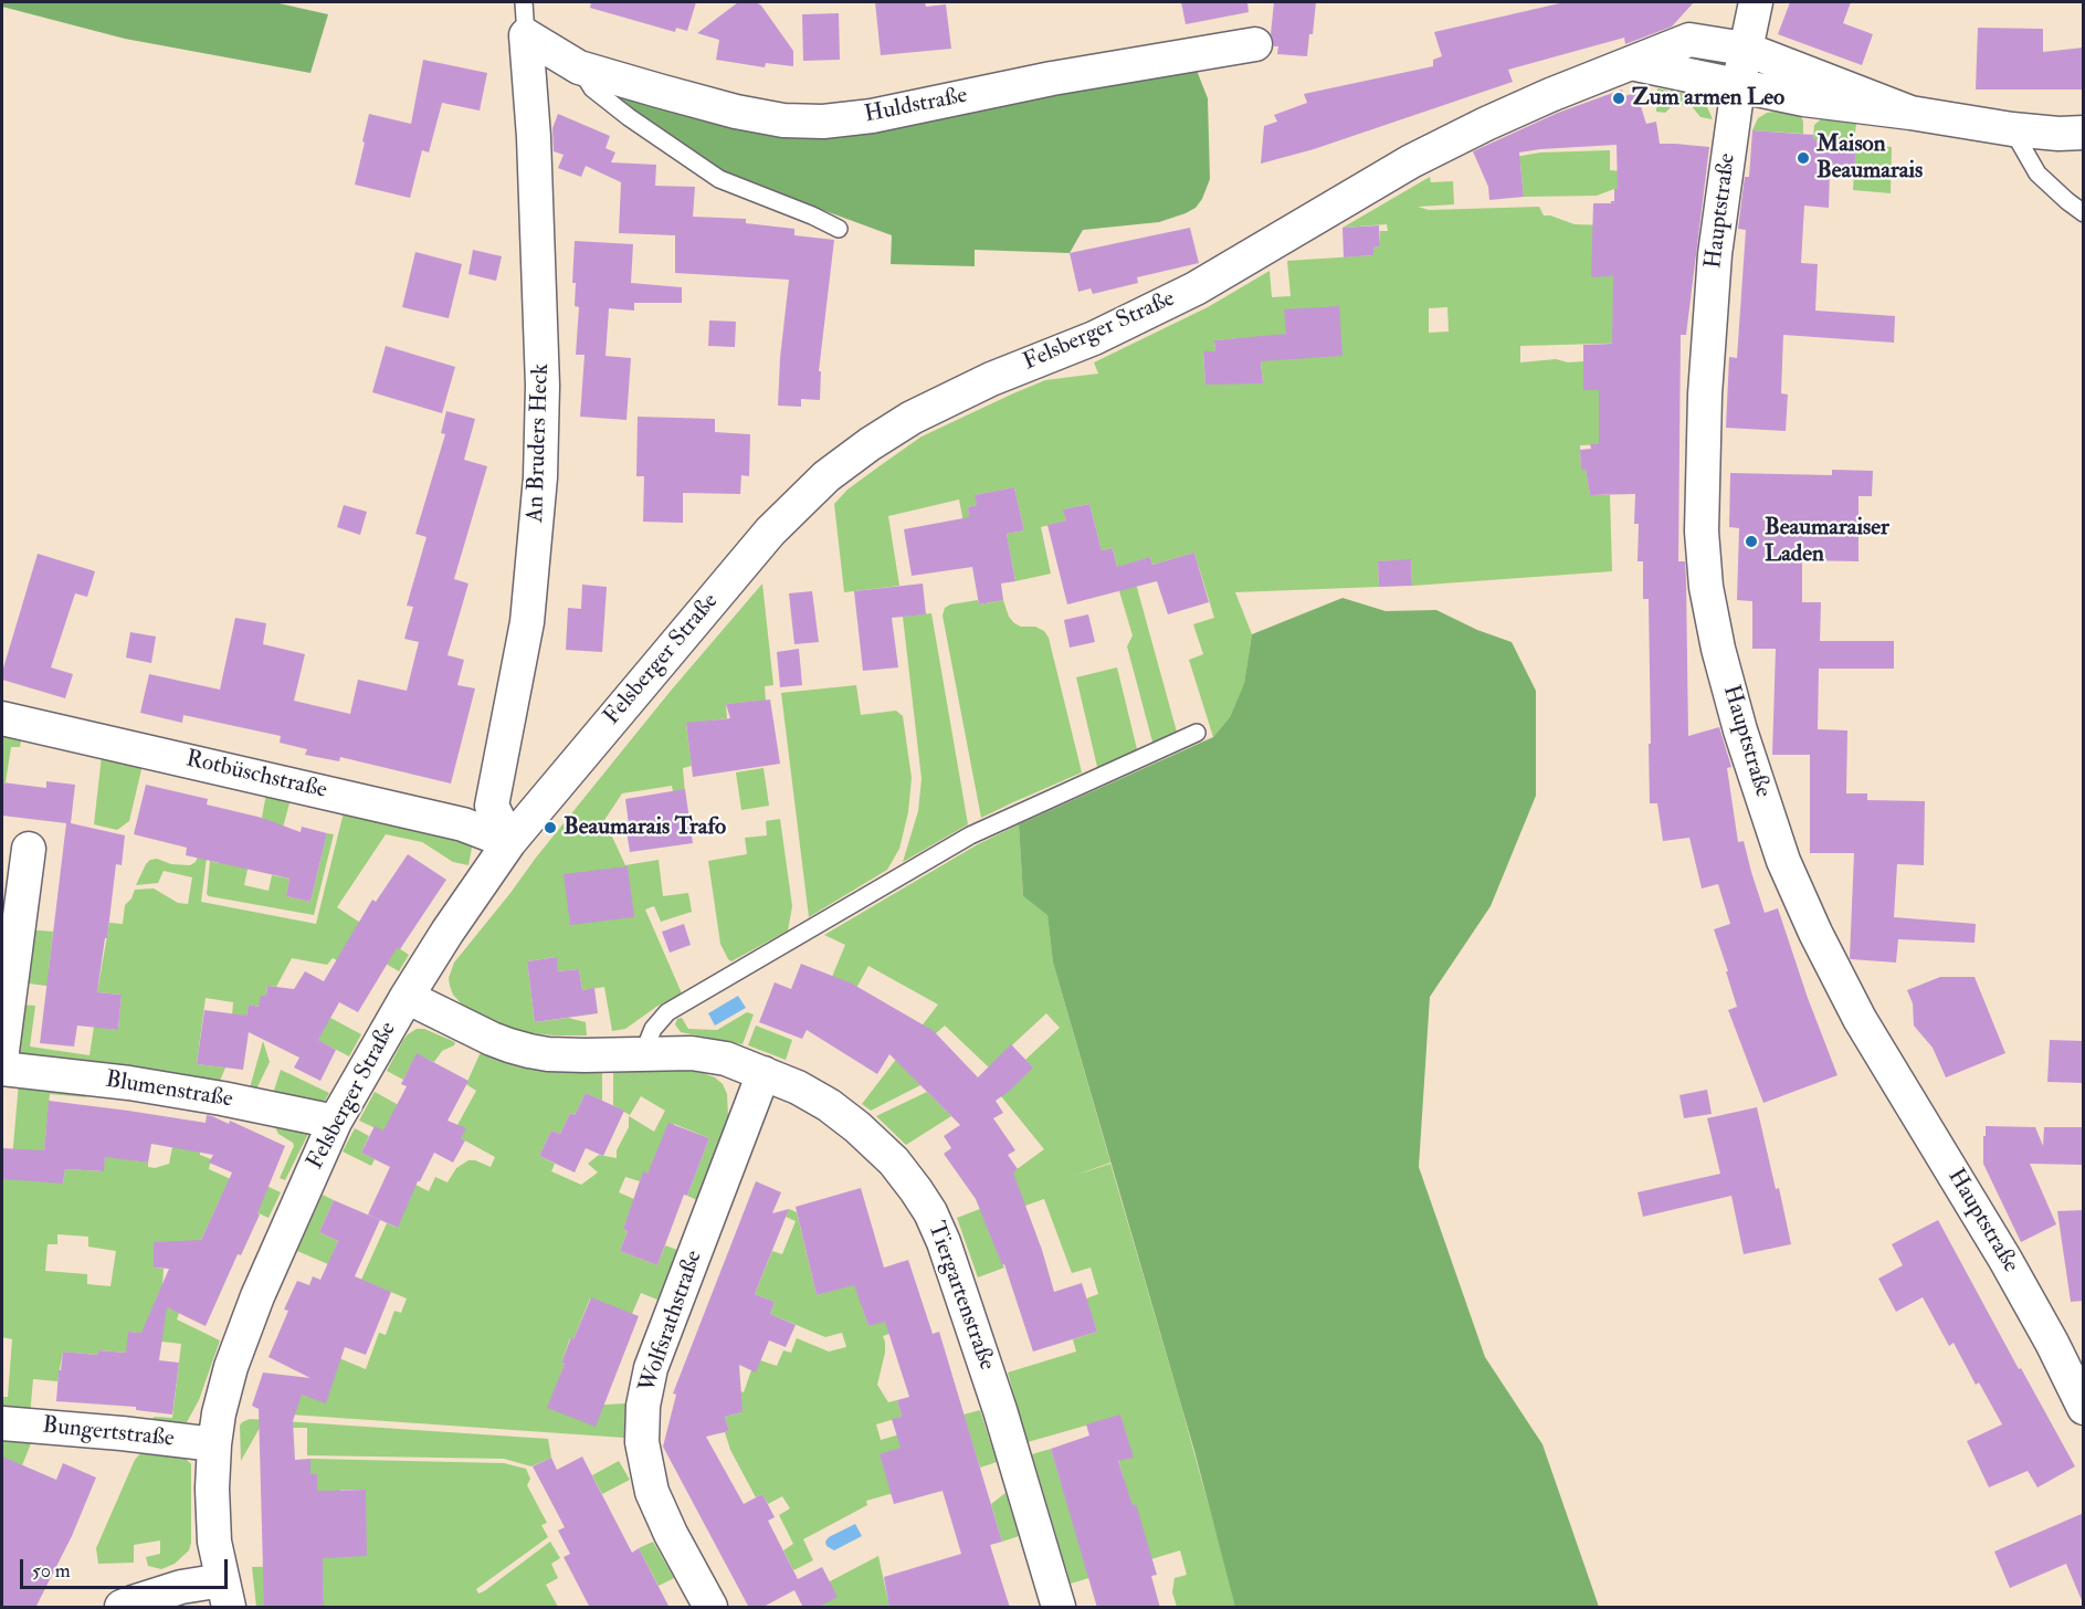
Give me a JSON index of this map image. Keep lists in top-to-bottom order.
{
  "streets": {
    "street": [
      "Huldstraße",
      "Hauptstraße",
      "Felsberger Straße",
      "An Bruders Heck",
      "Rotbüschstraße",
      "Blumenstraße",
      "Tiergartenstraße",
      "Wolfsrathstraße",
      "Bungertstraße"
    ]
  },
  "crossings": [
    ["Huldstraße", "An Bruders Heck"],
    ["Hauptstraße", "Felsberger Straße"],
    ["Felsberger Straße", "An Bruders Heck"],
    ["Felsberger Straße", "Rotbüschstraße"],
    ["Felsberger Straße", "Blumenstraße"],
    ["Felsberger Straße", "Tiergartenstraße"],
    ["Felsberger Straße", "Bungertstraße"],
    ["An Bruders Heck", "Rotbüschstraße"],
    ["Tiergartenstraße", "Wolfsrathstraße"]
  ],
  "places": [
    "Zum armen Leo",
    "Maison Beaumarais",
    "Beaumaraiser Laden",
    "Beaumarais Trafo"
  ],
  "scale_bar": "50 m"
}
